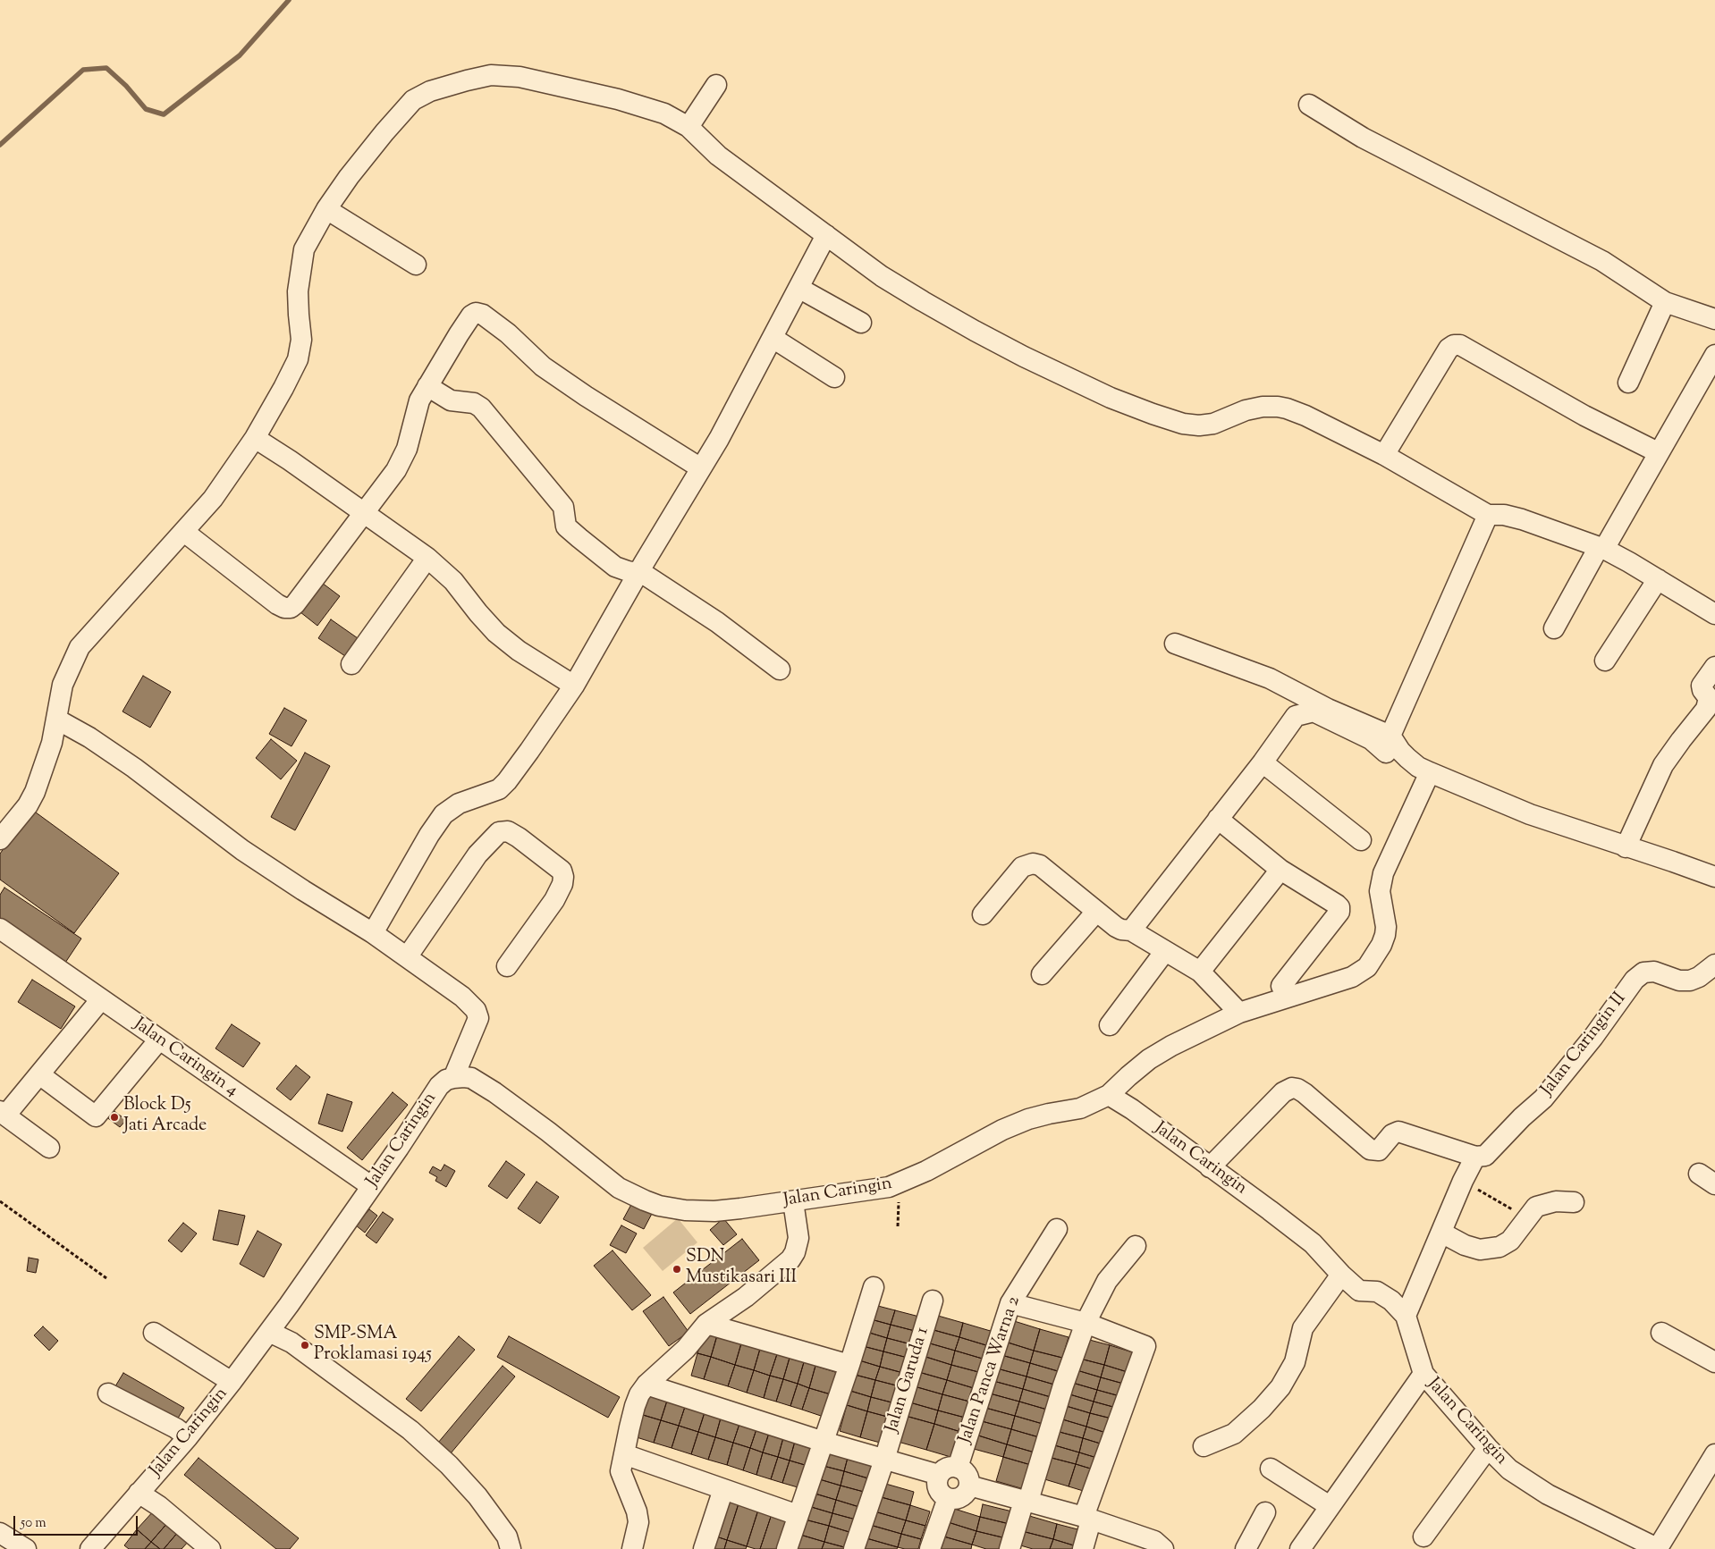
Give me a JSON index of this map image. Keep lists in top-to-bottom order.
{
  "streets": {
    "street": [
      "Jalan Caringin II",
      "Jalan Caringin 4",
      "Jalan Caringin",
      "Jalan Panca Warna 2",
      "Jalan Garuda 1"
    ]
  },
  "crossings": [
    ["Jalan Caringin 4", "Jalan Caringin"]
  ],
  "places": ["Block D5 Jati Arcade", "SDN Mustikasari III", "SMP-SMA Proklamasi 1945"],
  "scale_bar": "50 m"
}
